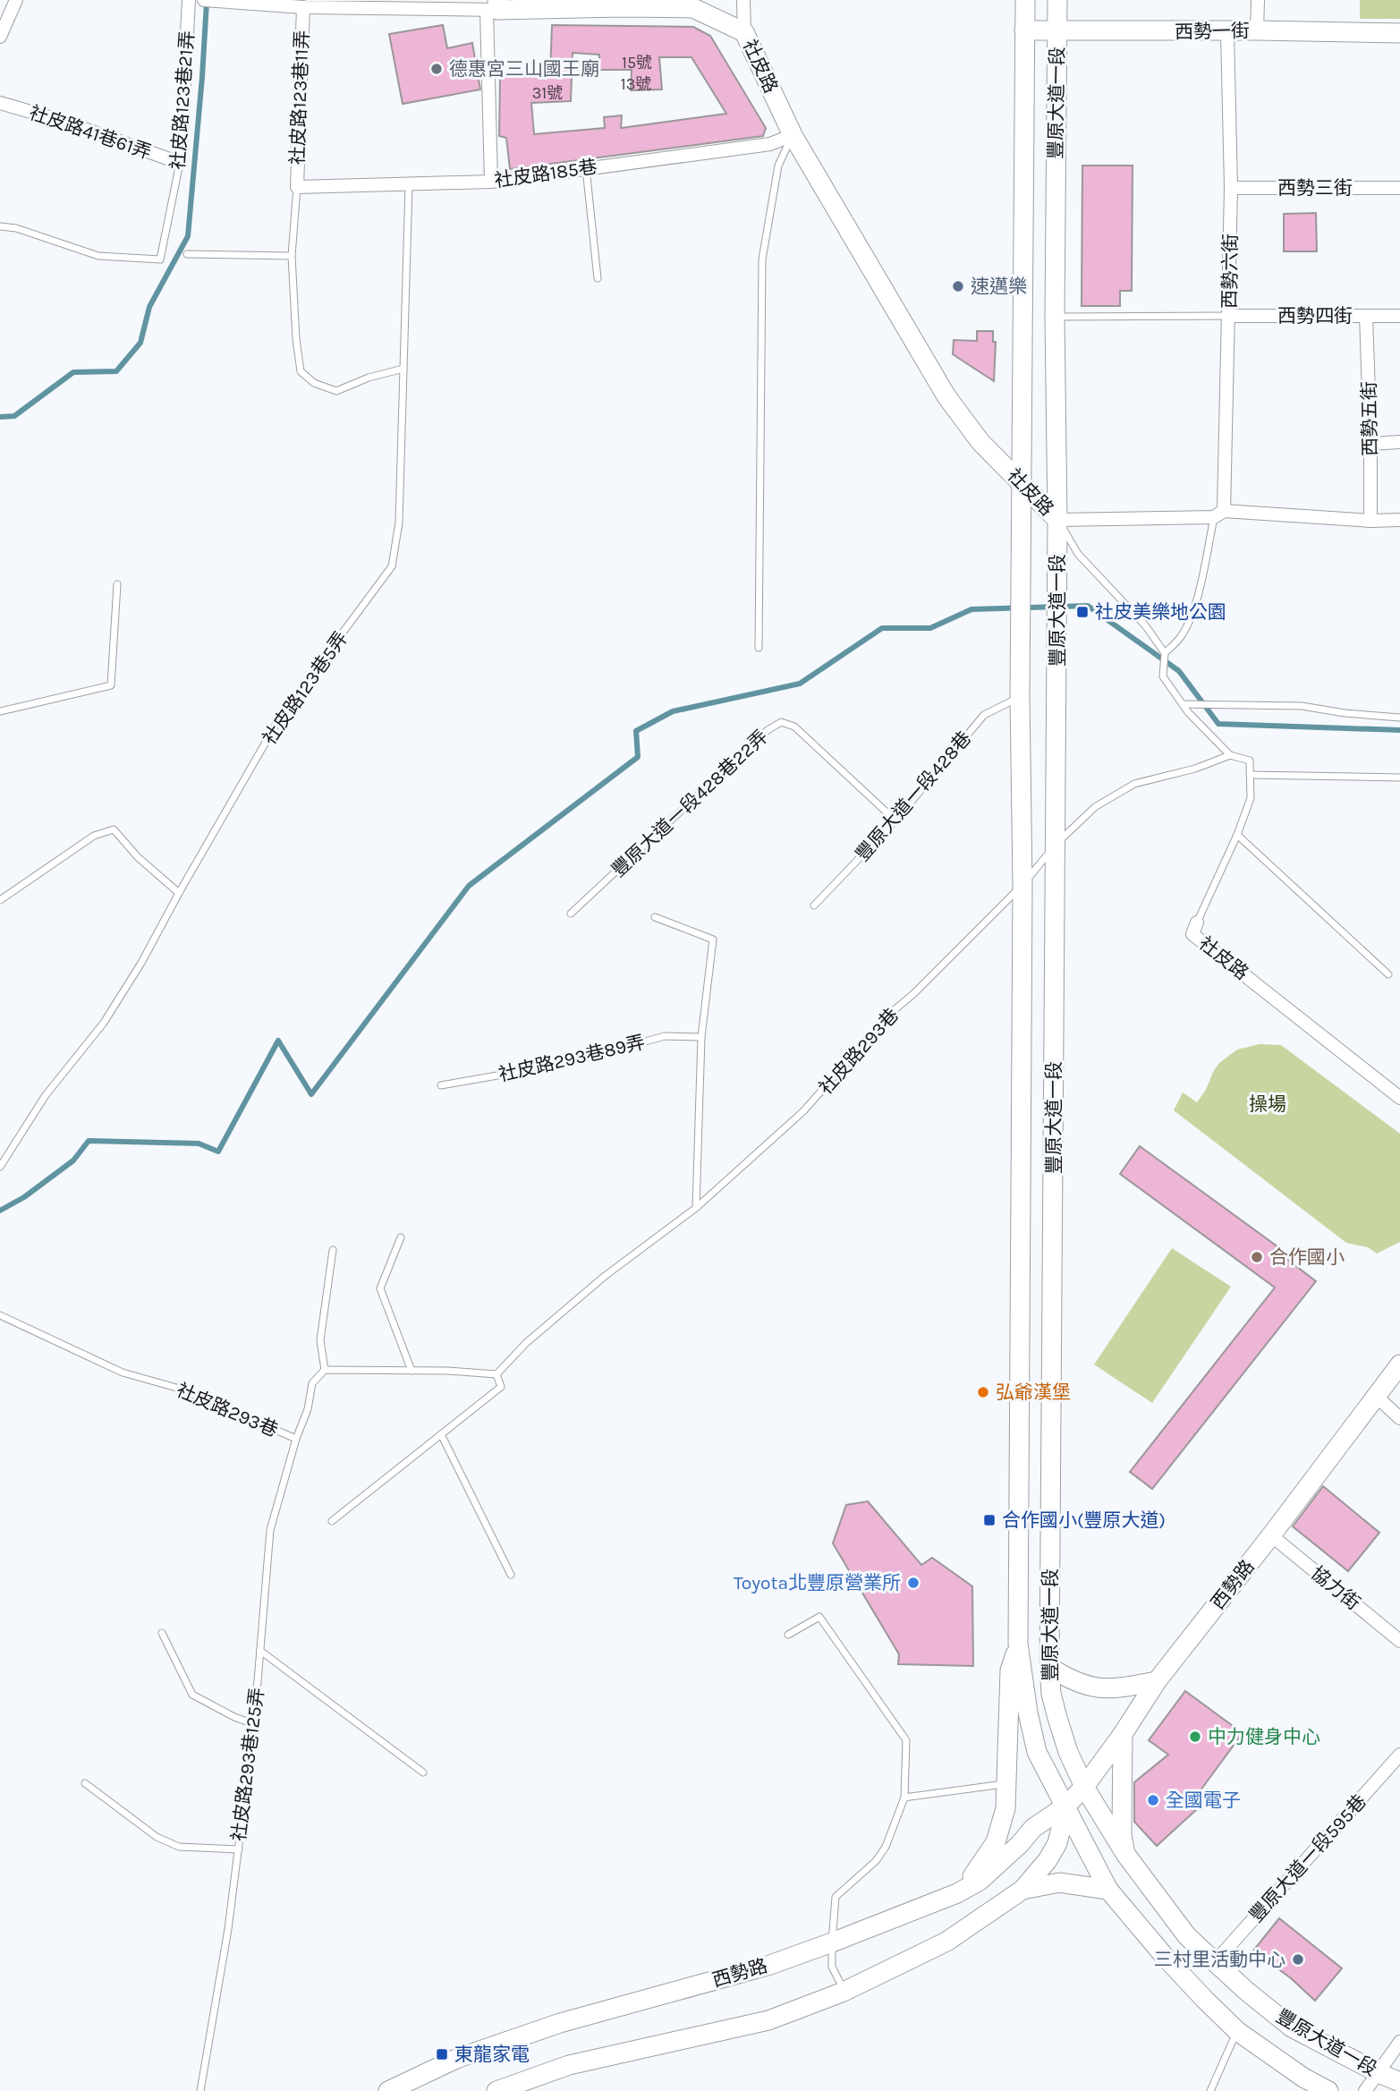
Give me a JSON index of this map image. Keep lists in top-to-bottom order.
{
  "streets": {
    "street": [
      "西勢一街",
      "社皮路",
      "社皮路123巷11弄",
      "社皮路123巷21弄",
      "豐原大道一段",
      "社皮路41巷61弄",
      "社皮路185巷",
      "西勢三街",
      "西勢六街",
      "西勢四街",
      "西勢五街",
      "西勢路",
      "協力街",
      "豐原大道一段595巷"
    ],
    "lane": [
      "社皮路123巷5弄",
      "豐原大道一段428巷",
      "豐原大道一段428巷22弄",
      "社皮路293巷",
      "社皮路293巷89弄",
      "社皮路293巷125弄"
    ]
  },
  "crossings": [
    ["西勢一街", "豐原大道一段"],
    ["西勢一街", "西勢六街"],
    ["社皮路", "豐原大道一段"],
    ["社皮路", "社皮路185巷"],
    ["社皮路", "社皮路293巷"],
    ["社皮路123巷11弄", "社皮路185巷"],
    ["社皮路123巷21弄", "社皮路41巷61弄"],
    ["豐原大道一段", "豐原大道一段428巷"],
    ["豐原大道一段", "社皮路293巷"],
    ["豐原大道一段", "西勢路"],
    ["豐原大道一段", "豐原大道一段595巷"],
    ["社皮路185巷", "社皮路123巷5弄"],
    ["西勢三街", "西勢六街"],
    ["西勢六街", "西勢四街"],
    ["西勢四街", "西勢五街"],
    ["豐原大道一段428巷", "豐原大道一段428巷22弄"],
    ["社皮路293巷", "社皮路293巷125弄"],
    ["西勢路", "協力街"]
  ],
  "parks": ["操場"],
  "places": {
    "other": [
      "德惠宮三山國王廟",
      "速邁樂",
      "合作國小",
      "弘爺漢堡",
      "Toyota北豐原營業所",
      "中力健身中心",
      "全國電子",
      "三村里活動中心"
    ],
    "transit": ["社皮美樂地公園", "合作國小(豐原大道)", "東龍家電"]
  },
  "house_numbers": ["15號", "13號", "31號"]
}
